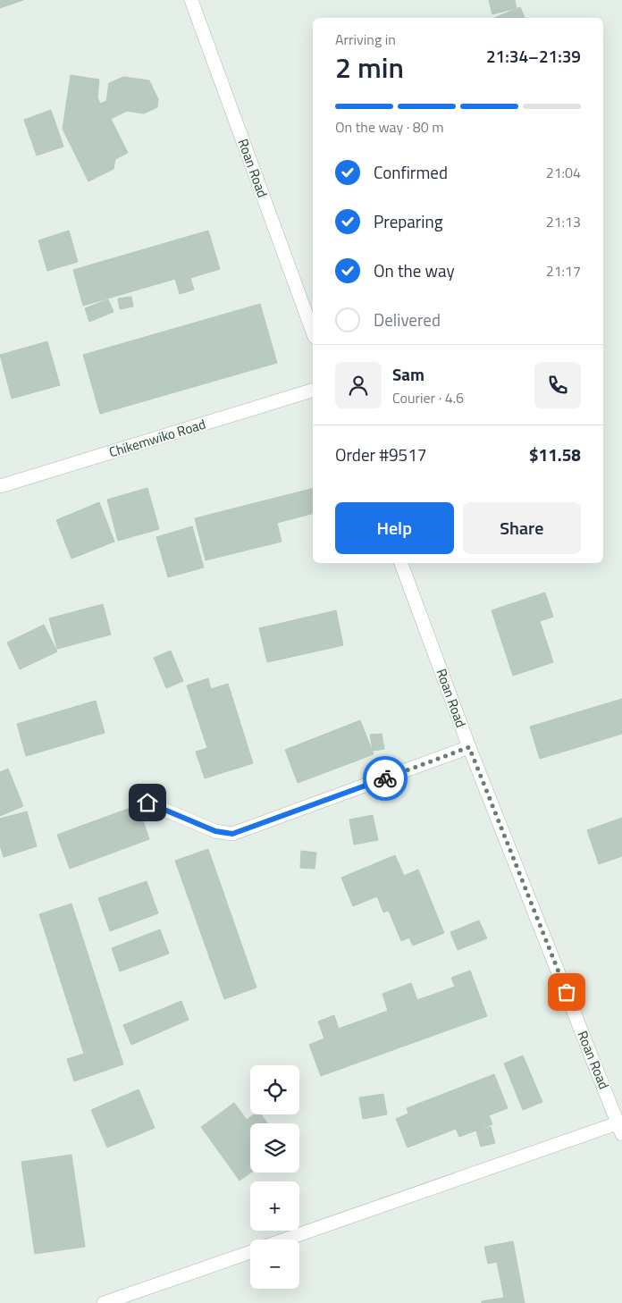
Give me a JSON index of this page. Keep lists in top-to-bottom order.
{
  "streets": {
    "street": ["Roan Road", "Chikemwiko Road"]
  },
  "page": {
    "heading": ["2 min", "Arriving in", "21:34–21:39"],
    "panel": [
      "Sam",
      "Courier · 4.6",
      "Order #9517",
      "$11.58"
    ],
    "bar": "On the way · 80 m",
    "list": [
      ["Confirmed", "21:04"],
      ["Preparing", "21:13"],
      ["On the way", "21:17"],
      "Delivered"
    ],
    "buttons": ["Help", "Share"],
    "map_buttons": ["+", "−"]
  }
}
